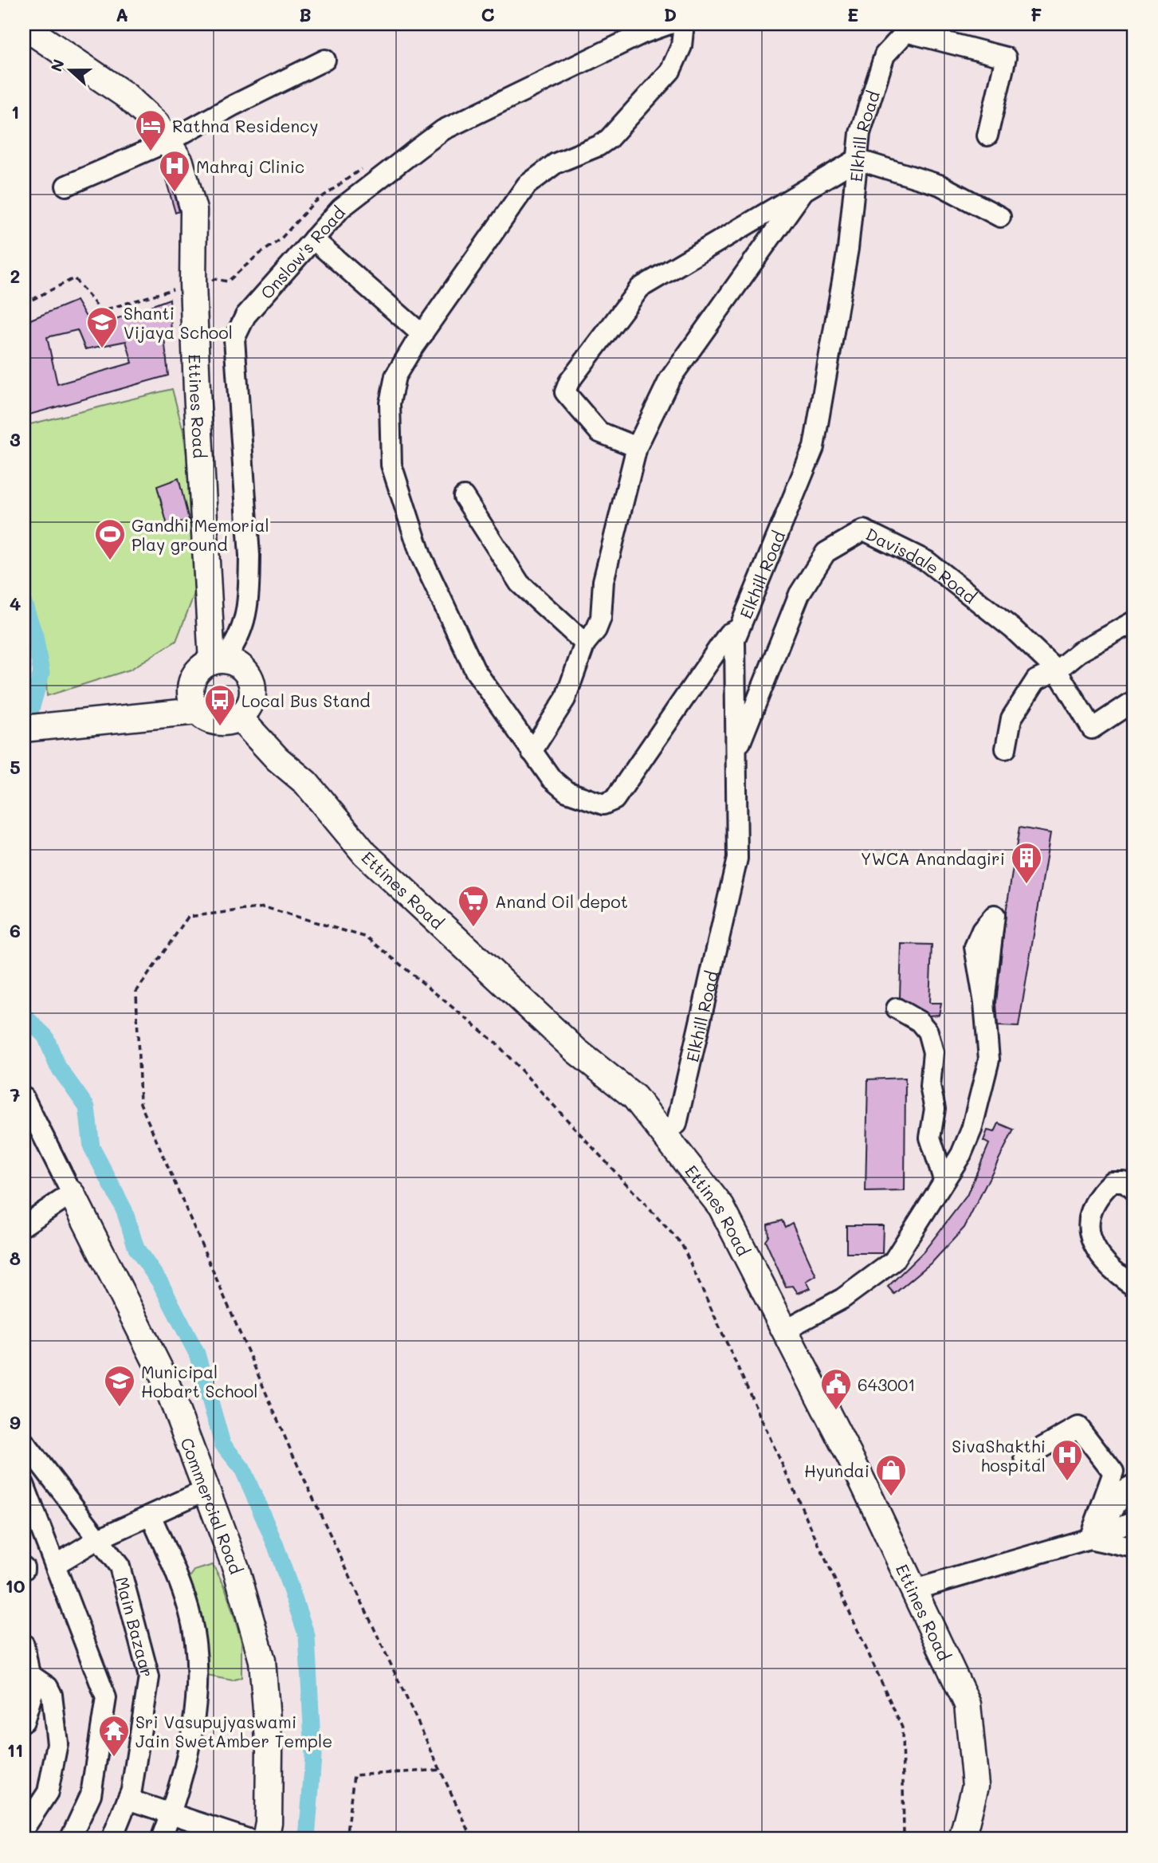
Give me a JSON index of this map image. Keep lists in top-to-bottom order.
{
  "streets": {
    "main road": ["Ettines Road", "Commercial Road"],
    "street": [
      "Elkhill Road",
      "Onslow's Road",
      "Davisdale Road",
      "Main Bazaar"
    ]
  },
  "crossings": [
    ["Elkhill Road", "Ettines Road"],
    ["Elkhill Road", "Davisdale Road"],
    ["Onslow's Road", "Ettines Road"]
  ],
  "places": {
    "hotel": ["Rathna Residency"],
    "hospital": ["Mahraj Clinic", "SivaShakthi hospital"],
    "school or university": ["Shanti Vijaya School", "Municipal Hobart School"],
    "sports": ["Gandhi Memorial Play ground"],
    "bus stop": ["Local Bus Stand"],
    "building": ["YWCA Anandagiri"],
    "supermarket": ["Anand Oil depot"],
    "public building": ["643001"],
    "shop": ["Hyundai"],
    "temple": ["Sri Vasupujyaswami Jain SwetAmber Temple"]
  },
  "north": "left",
  "grid": {
    "columns": [
      "A",
      "B",
      "C",
      "D",
      "E",
      "F"
    ],
    "rows": [
      "1",
      "2",
      "3",
      "4",
      "5",
      "6",
      "7",
      "8",
      "9",
      "10",
      "11"
    ]
  }
}
